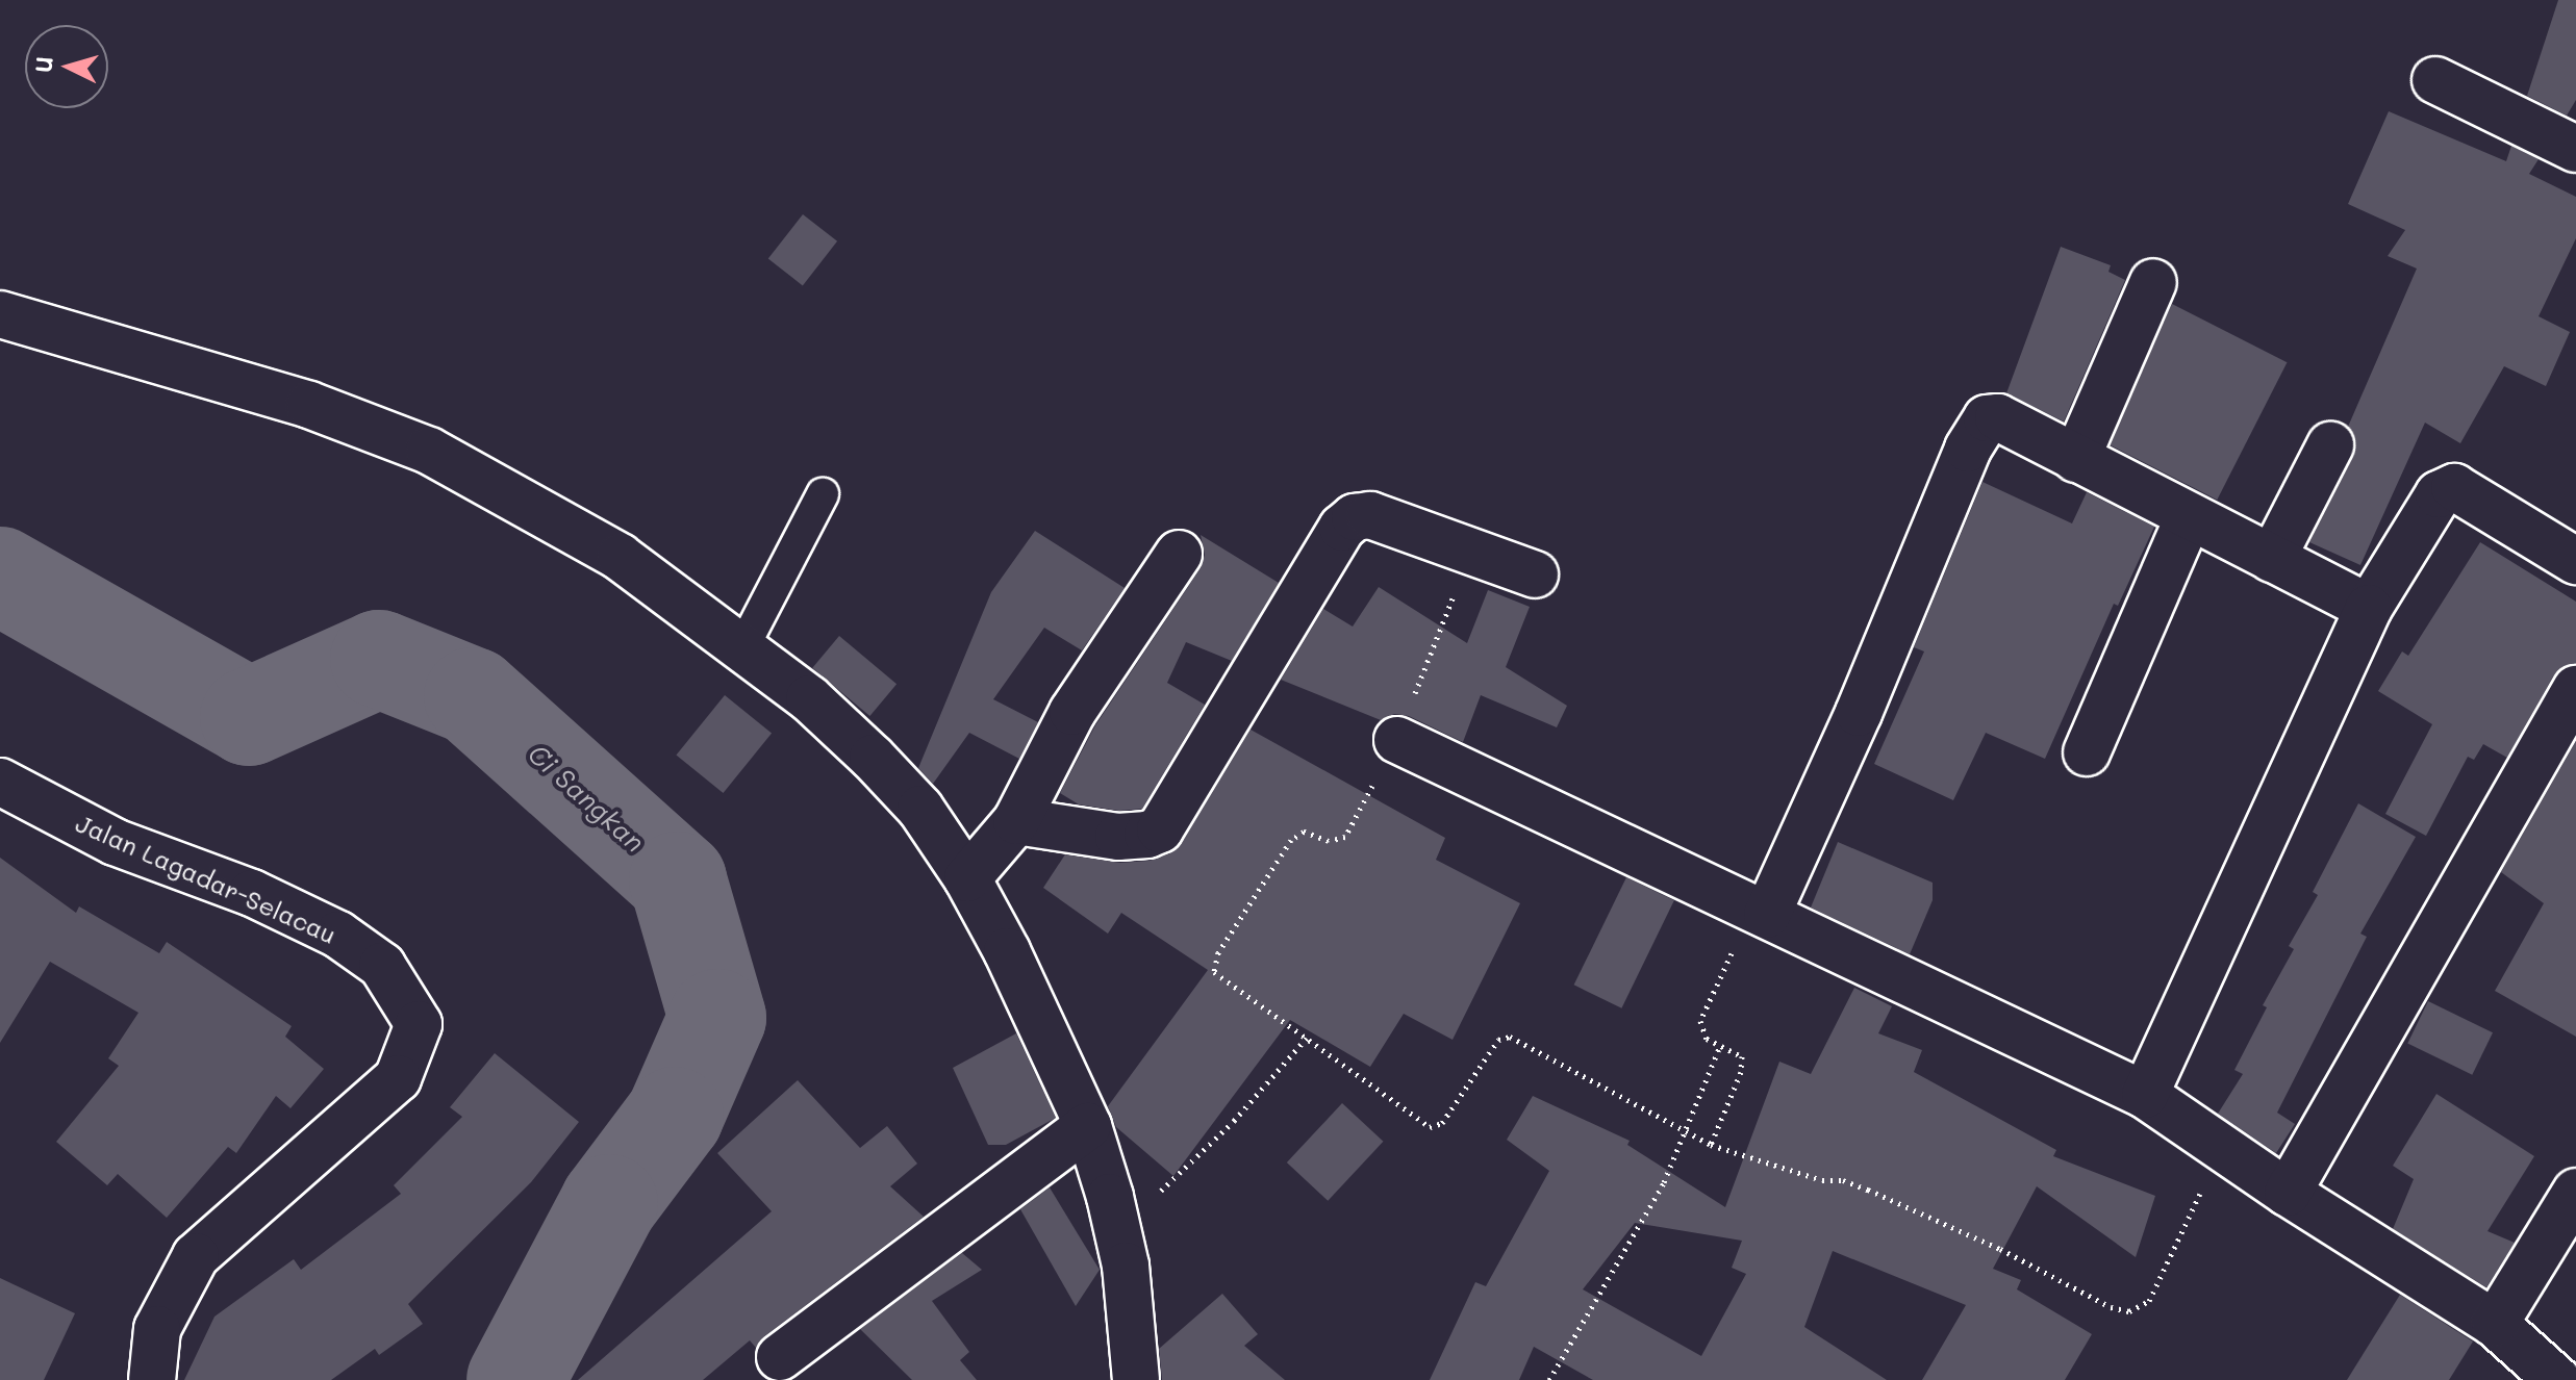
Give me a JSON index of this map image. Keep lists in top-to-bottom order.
{
  "streets": {
    "street": ["Jalan Lagadar-Selacau"]
  },
  "water": ["Ci Sangkan"],
  "north": "left"
}
